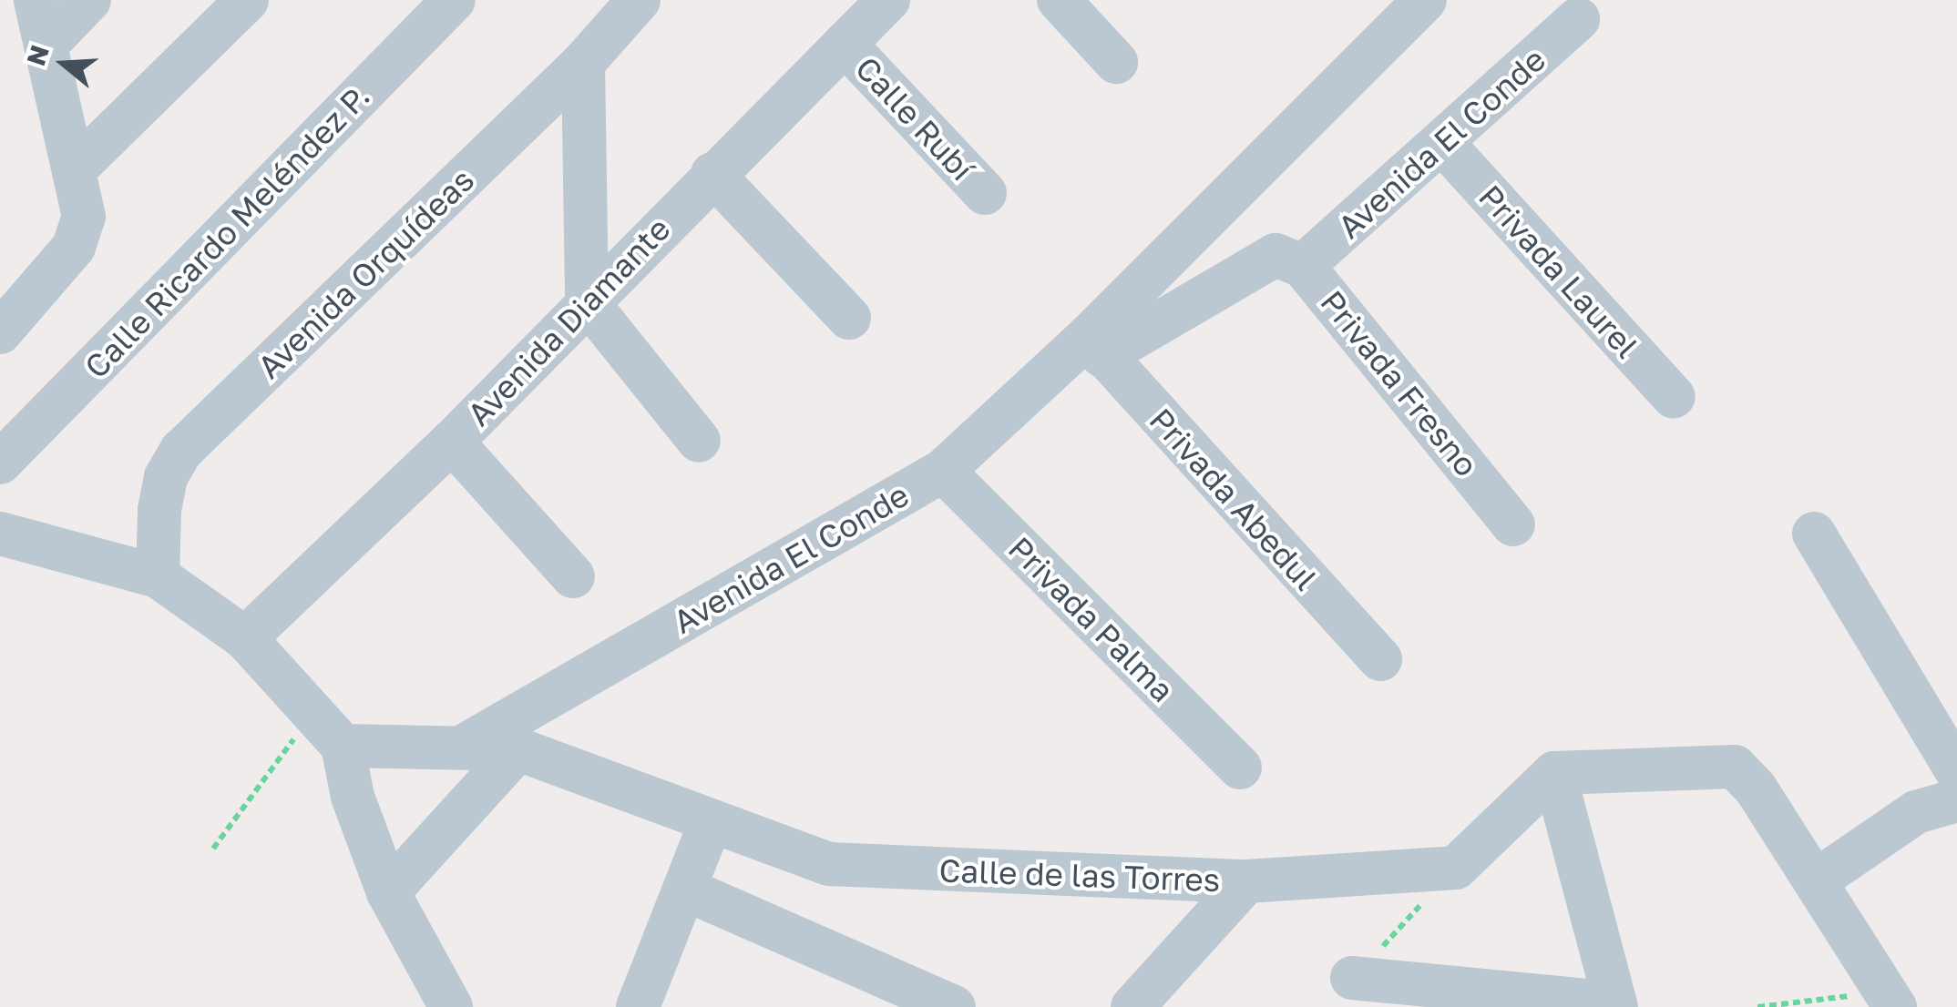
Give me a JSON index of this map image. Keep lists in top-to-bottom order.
{
  "streets": {
    "street": [
      "Calle Rubí",
      "Avenida El Conde",
      "Calle Ricardo Meléndez P.",
      "Privada Laurel",
      "Avenida Orquídeas",
      "Avenida Diamante",
      "Privada Fresno",
      "Privada Abedul",
      "Privada Palma",
      "Calle de las Torres"
    ]
  },
  "crossings": [
    ["Calle Rubí", "Avenida Diamante"],
    ["Avenida El Conde", "Privada Laurel"],
    ["Avenida El Conde", "Privada Fresno"],
    ["Avenida El Conde", "Privada Abedul"],
    ["Avenida El Conde", "Privada Palma"],
    ["Avenida El Conde", "Calle de las Torres"]
  ],
  "north": "left"
}
